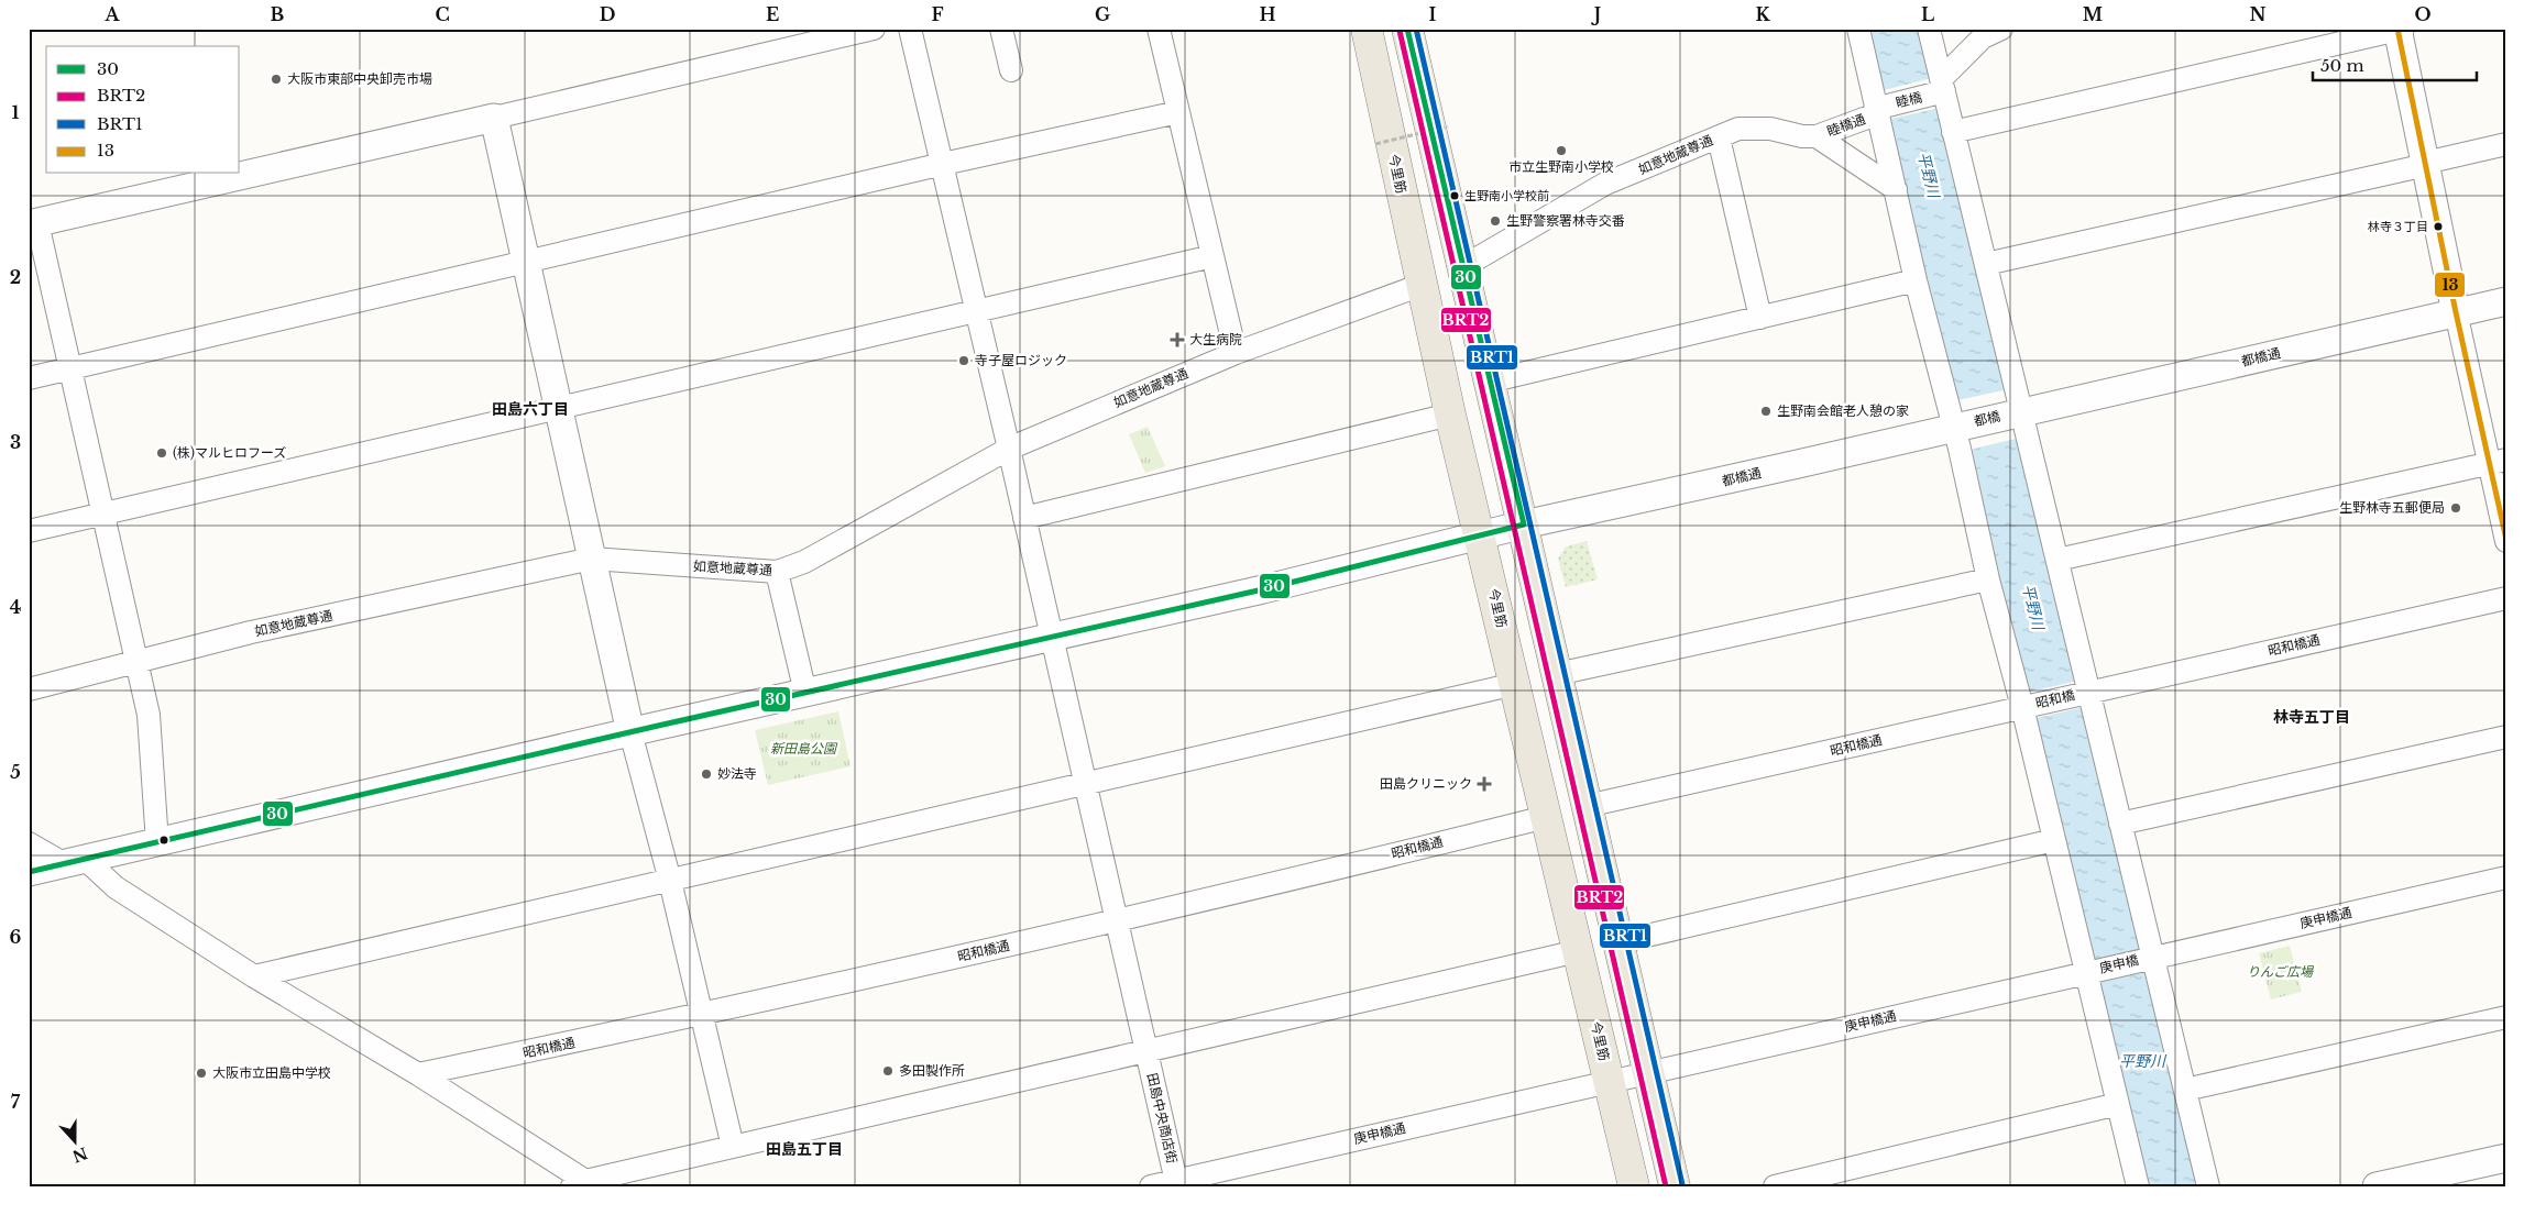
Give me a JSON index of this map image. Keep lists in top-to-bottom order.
{
  "streets": {
    "main road": ["今里筋"],
    "street": [
      "睦橋",
      "睦橋通",
      "如意地蔵尊通",
      "都橋通",
      "都橋",
      "昭和橋通",
      "昭和橋",
      "庚申橋通",
      "庚申橋",
      "田島中央商店街"
    ]
  },
  "crossings": [
    ["睦橋", "睦橋通"],
    ["睦橋通", "如意地蔵尊通"],
    ["如意地蔵尊通", "今里筋"],
    ["如意地蔵尊通", "田島中央商店街"],
    ["今里筋", "都橋通"],
    ["今里筋", "昭和橋通"],
    ["今里筋", "庚申橋通"],
    ["都橋通", "都橋"],
    ["昭和橋通", "昭和橋"],
    ["昭和橋通", "田島中央商店街"],
    ["庚申橋通", "庚申橋"],
    ["庚申橋通", "田島中央商店街"]
  ],
  "districts": ["田島六丁目", "林寺五丁目", "田島五丁目"],
  "water": ["平野川"],
  "parks": ["新田島公園", "りんご広場"],
  "places": {
    "other": [
      "大阪市東部中央卸売市場",
      "市立生野南小学校",
      "生野南小学校前",
      "生野警察署林寺交番",
      "林寺３丁目",
      "寺子屋ロジック",
      "生野南会館老人憩の家",
      "(株)マルヒロフーズ",
      "生野林寺五郵便局",
      "妙法寺",
      "多田製作所",
      "大阪市立田島中学校"
    ],
    "health": ["大生病院", "田島クリニック"]
  },
  "lines": [
    "transit line 30",
    "transit line BRT1",
    "transit line 13",
    "transit line BRT2"
  ],
  "legend": [
    "30",
    "BRT2",
    "BRT1",
    "13"
  ],
  "scale_bar": "50 m",
  "north": "bottom",
  "grid": {
    "columns": [
      "A",
      "B",
      "C",
      "D",
      "E",
      "F",
      "G",
      "H",
      "I",
      "J",
      "K",
      "L",
      "M",
      "N",
      "O"
    ],
    "rows": [
      "1",
      "2",
      "3",
      "4",
      "5",
      "6",
      "7"
    ]
  }
}
